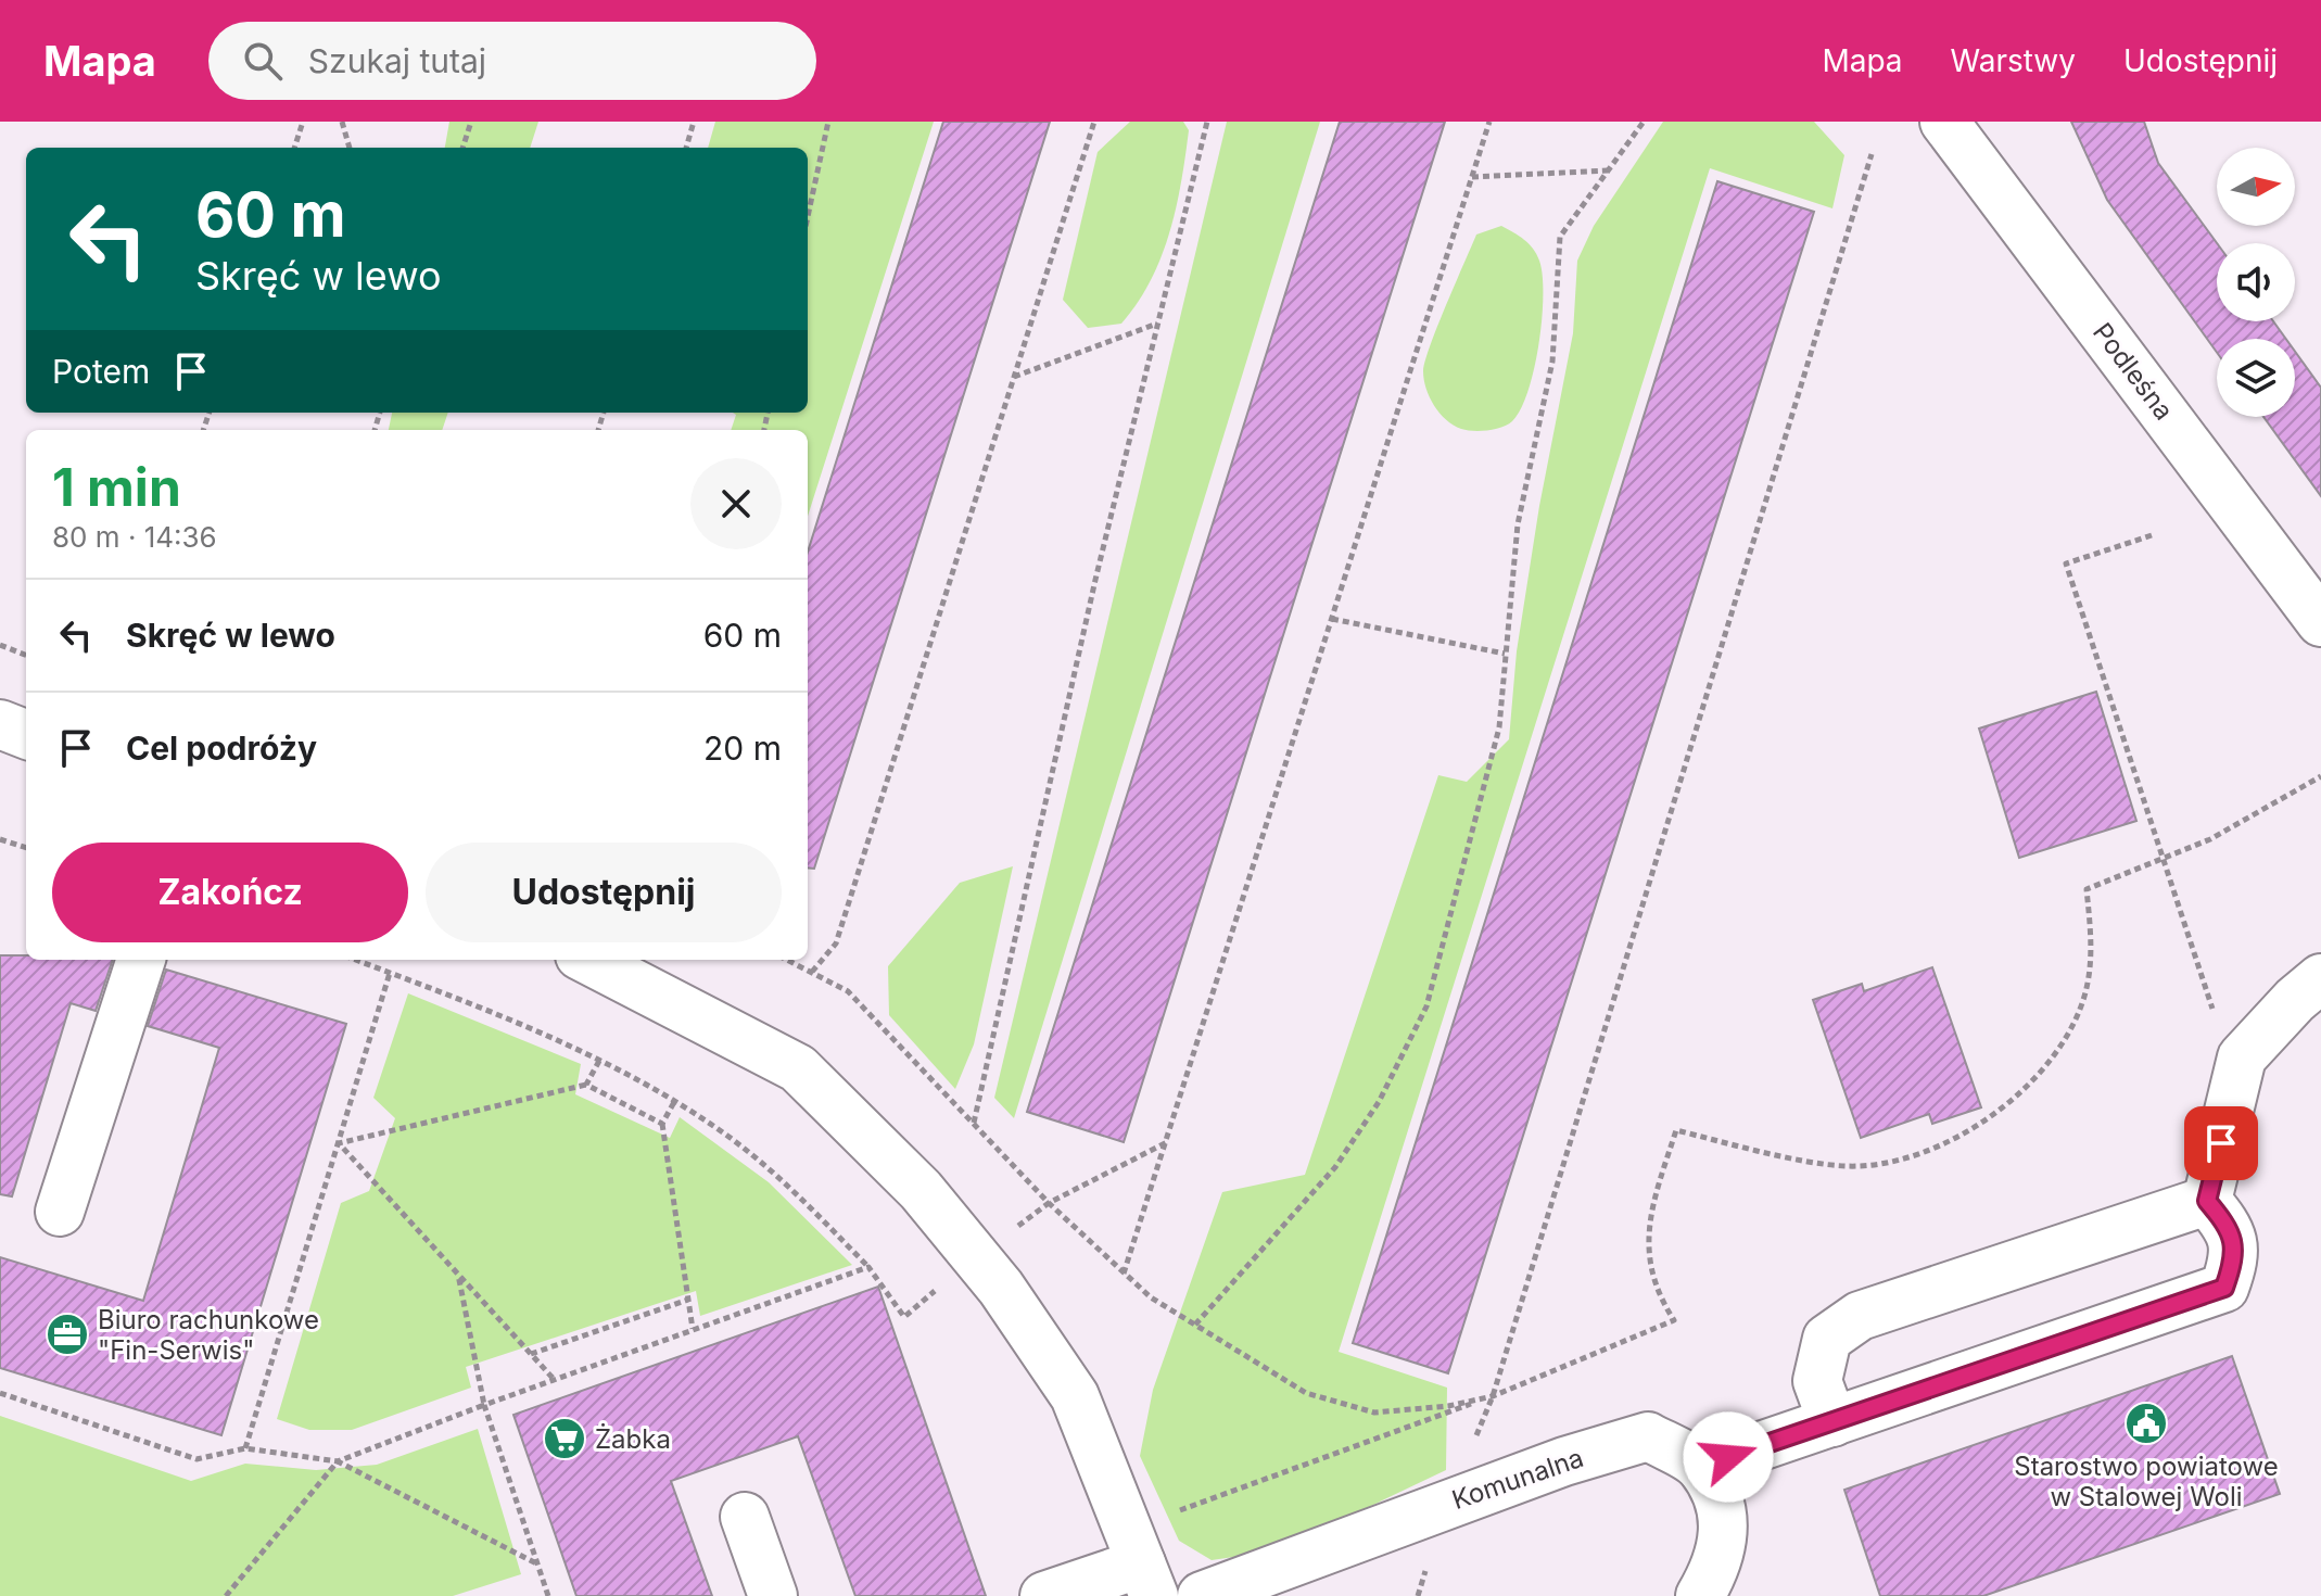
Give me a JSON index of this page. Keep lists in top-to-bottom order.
{
  "streets": {
    "street": ["Podleśna", "Komunalna"]
  },
  "places": {
    "office": ["Biuro rachunkowe \"Fin-Serwis\""],
    "public building": ["Starostwo powiatowe w Stalowej Woli"],
    "supermarket": ["Żabka"]
  },
  "north": "right",
  "page": {
    "header": "Mapa",
    "search": "Szukaj tutaj",
    "nav": ["Mapa", "Warstwy", "Udostępnij"],
    "turn": ["60 m", "Skręć w lewo"],
    "then": "Potem",
    "heading": ["1 min", "80 m · 14:36"],
    "list": [
      {
        "name": "Skręć w lewo",
        "value": "60 m"
      },
      {
        "name": "Cel podróży",
        "value": "20 m"
      }
    ],
    "buttons": ["Zakończ", "Udostępnij"]
  }
}
